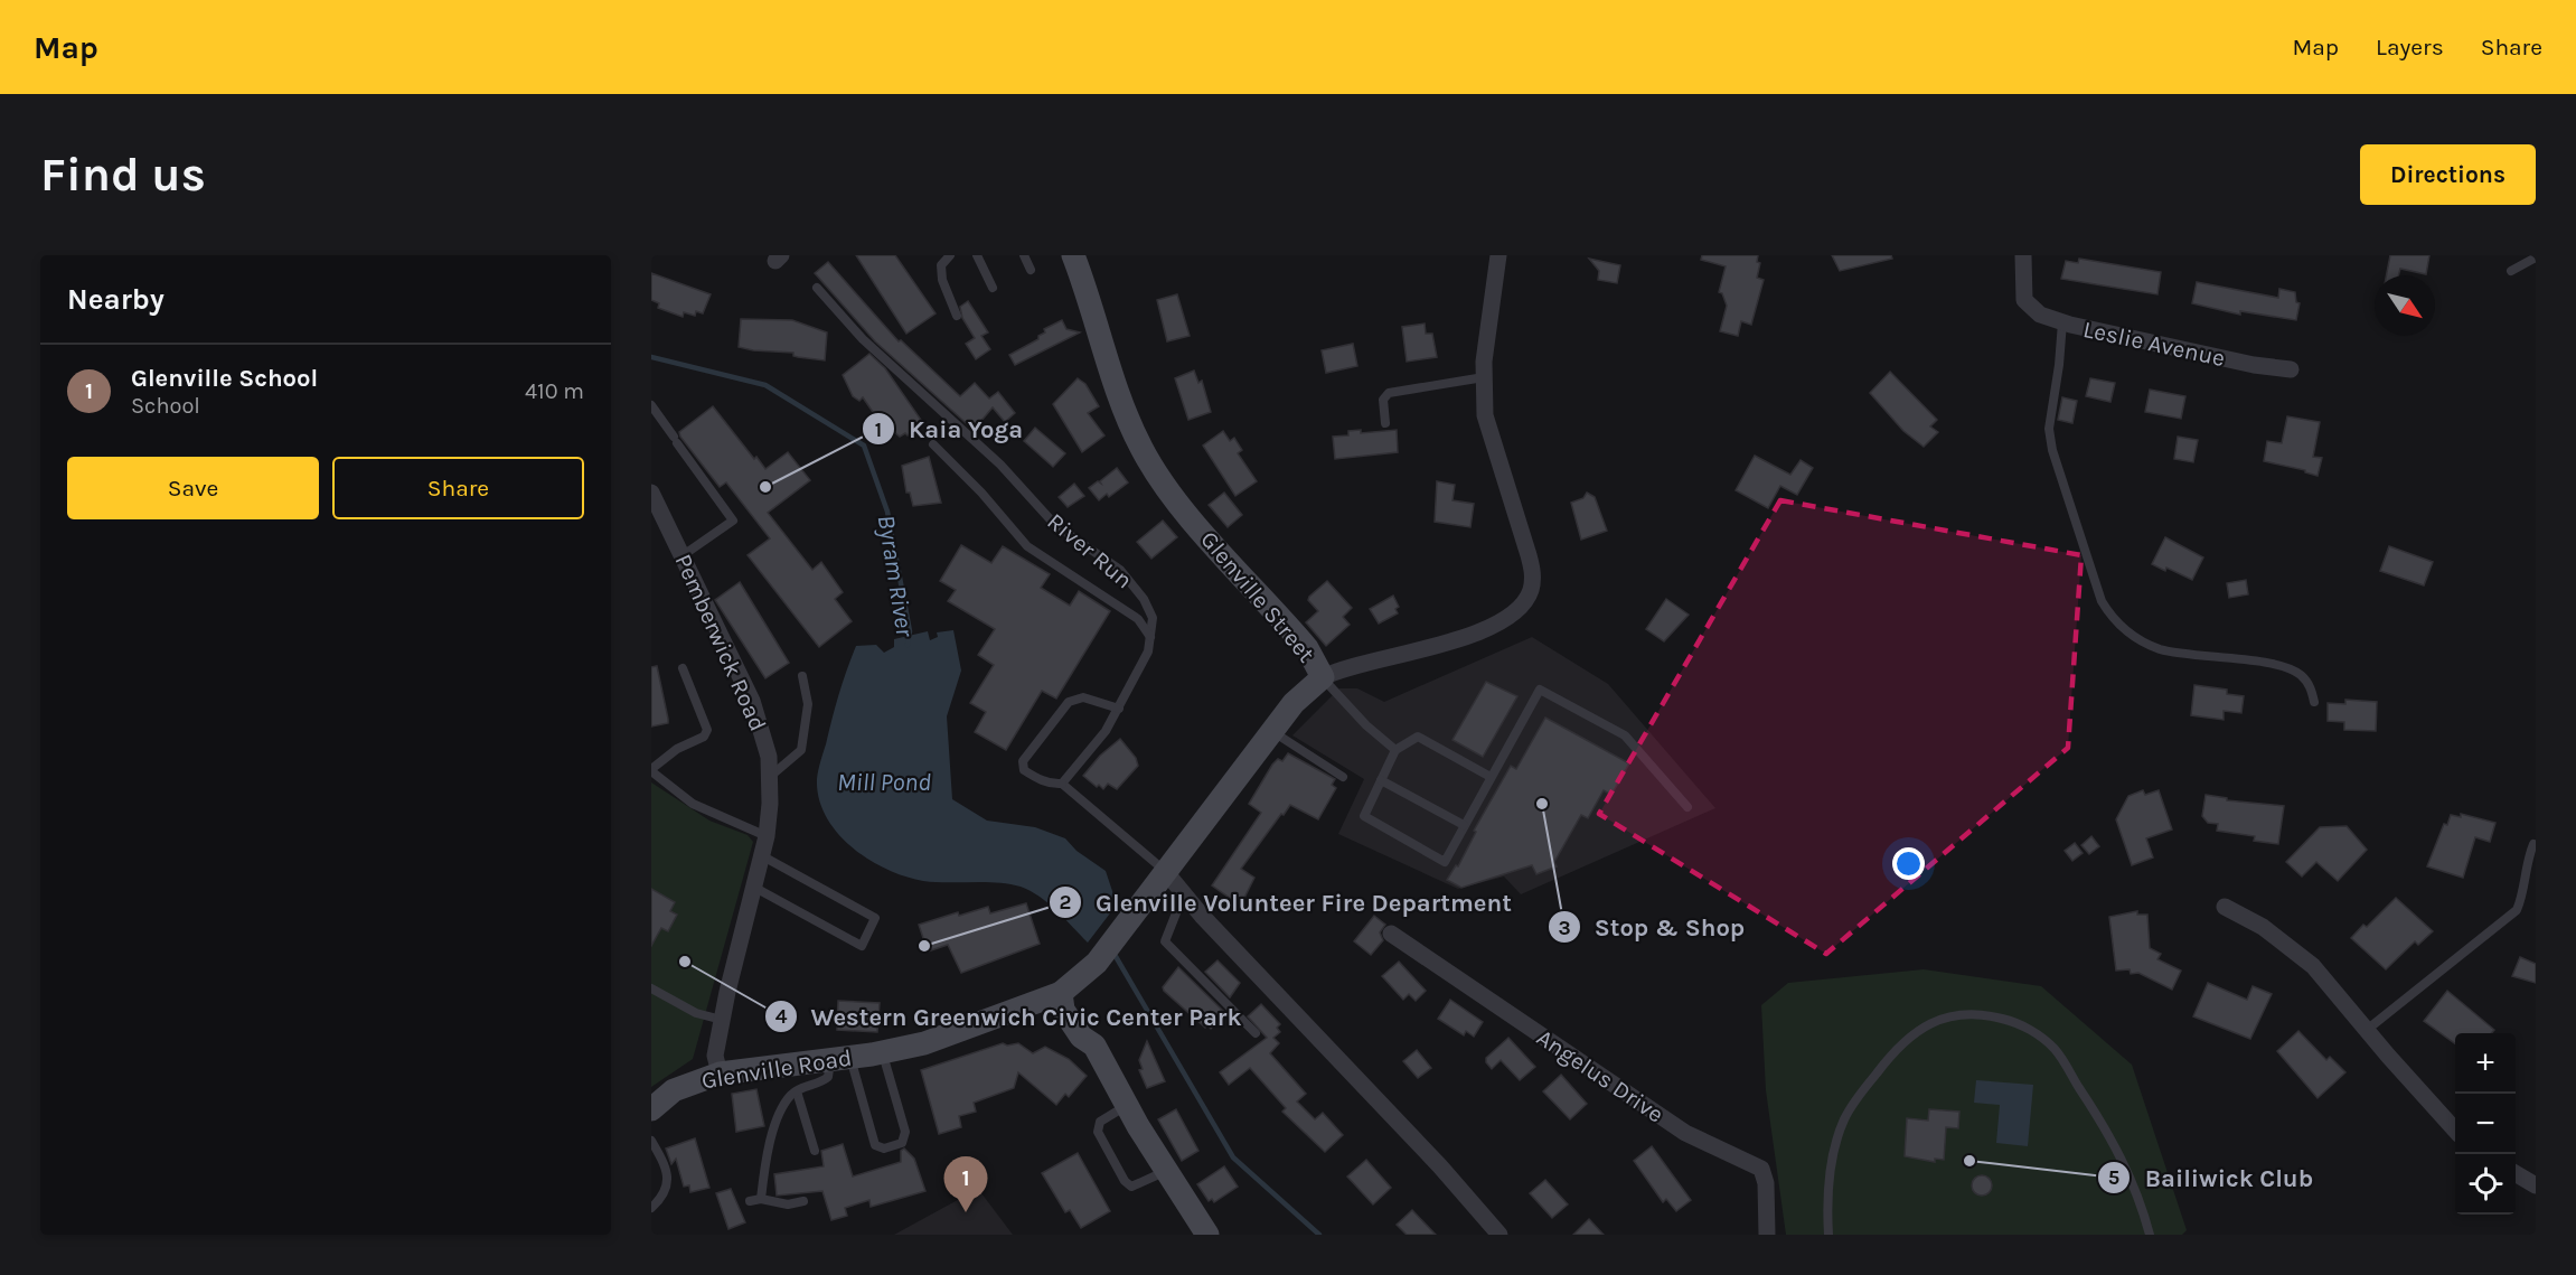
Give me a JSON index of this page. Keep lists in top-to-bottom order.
{
  "streets": {
    "main road": ["Glenville Street", "Glenville Road"],
    "street": ["Leslie Avenue", "Pemberwick Road", "Angelus Drive"],
    "lane": ["River Run"]
  },
  "crossings": [
    ["Glenville Street", "Glenville Road"],
    ["Pemberwick Road", "Glenville Road"]
  ],
  "water": ["Byram River", "Mill Pond"],
  "places": [
    "Kaia Yoga",
    "Stop & Shop",
    "Glenville Volunteer Fire Department",
    "Western Greenwich Civic Center Park",
    "Bailiwick Club"
  ],
  "north": "bottom right",
  "page": {
    "header": "Map",
    "nav": ["Map", "Layers", "Share"],
    "buttons": [
      "Directions",
      ["Save", "Share"]
    ],
    "title": "Find us",
    "heading": "Nearby",
    "list": [
      {
        "mark": "1",
        "name": "Glenville School",
        "note": "School",
        "value": "410 m"
      }
    ],
    "map_buttons": ["+", "−"],
    "pins": "1"
  }
}
